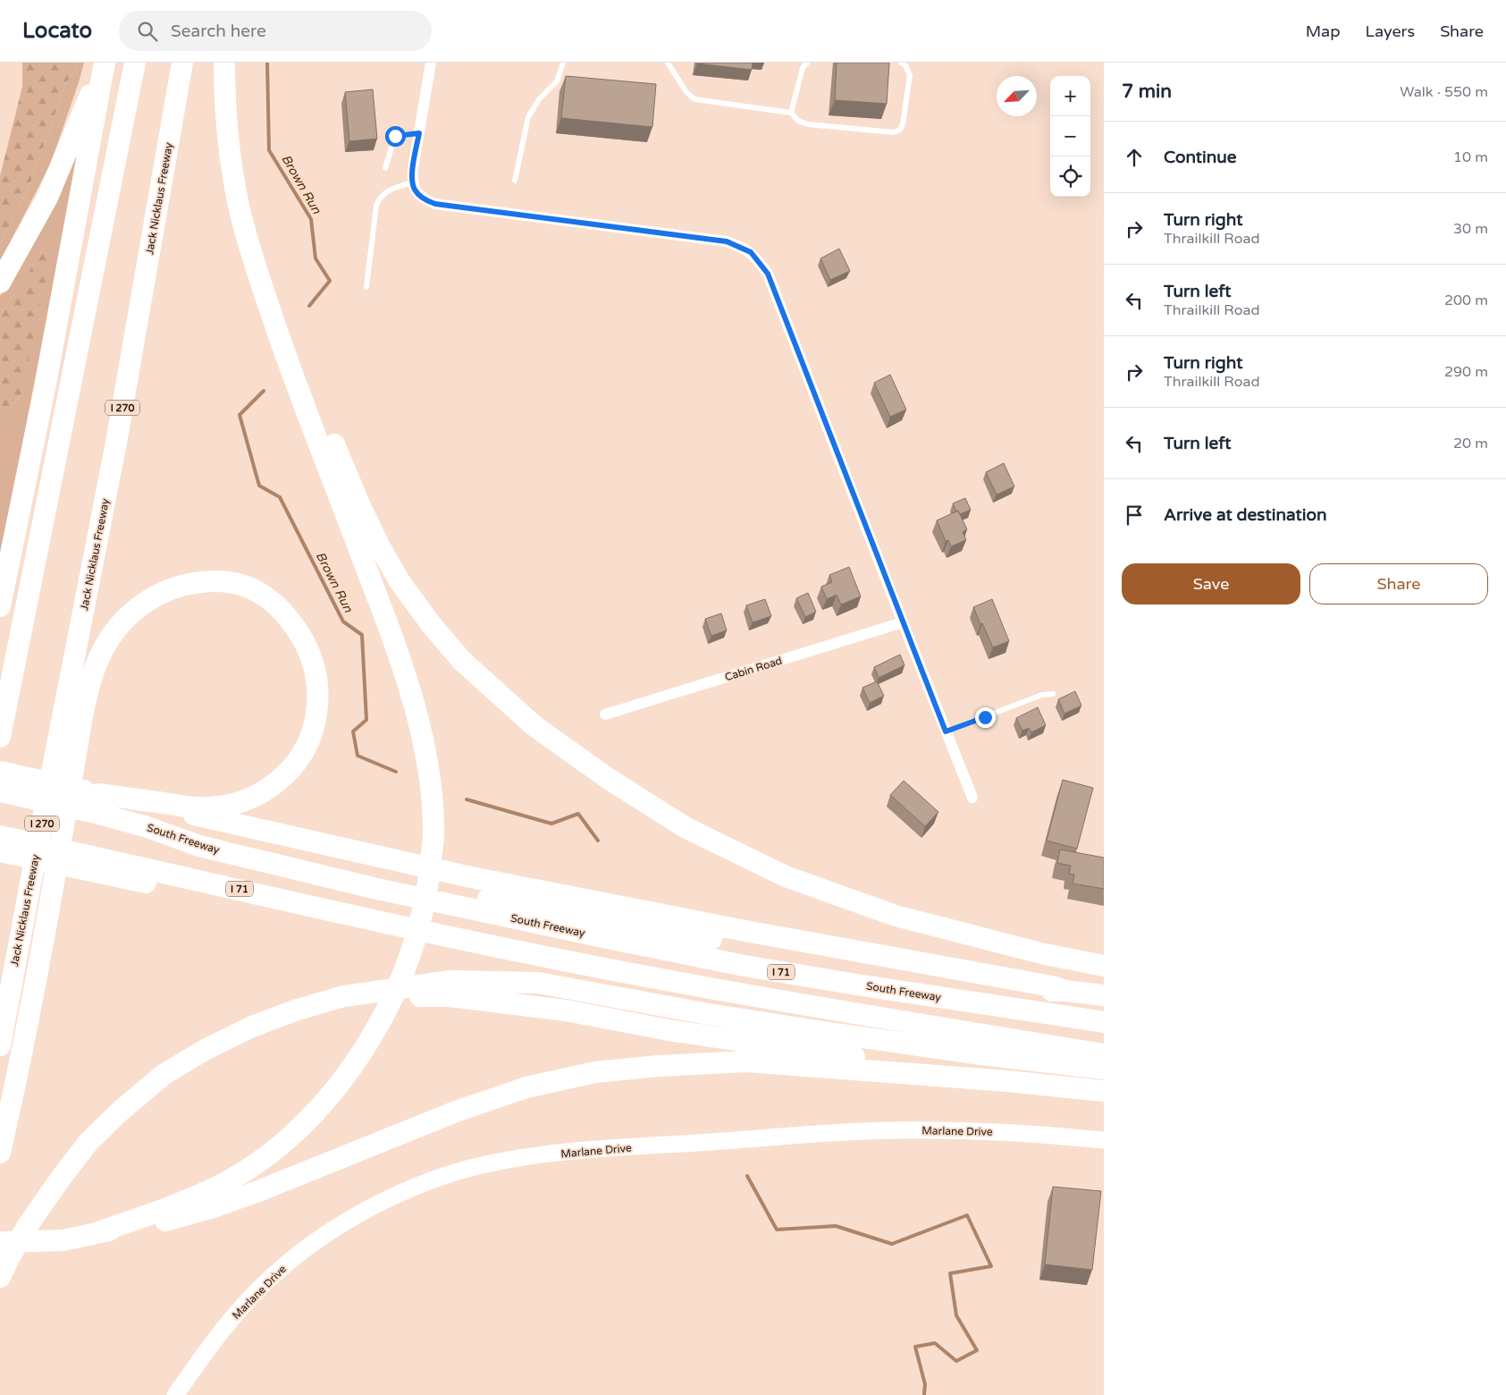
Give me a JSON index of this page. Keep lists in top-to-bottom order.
{
  "streets": {
    "highway": [
      "Jack Nicklaus Freeway",
      "I 270",
      "South Freeway",
      "I 71"
    ],
    "street": ["Cabin Road", "Marlane Drive"]
  },
  "water": ["Brown Run"],
  "north": "bottom left",
  "page": {
    "header": "Locato",
    "search": "Search here",
    "nav": ["Map", "Layers", "Share"],
    "heading": ["7 min", "Walk · 550 m"],
    "map_buttons": ["+", "−"],
    "list": [
      ["Continue", "10 m"],
      ["Turn right", "Thrailkill Road", "30 m"],
      ["Turn left", "Thrailkill Road", "200 m"],
      ["Turn right", "Thrailkill Road", "290 m"],
      ["Turn left", "20 m"],
      "Arrive at destination"
    ],
    "buttons": ["Save", "Share"]
  }
}
